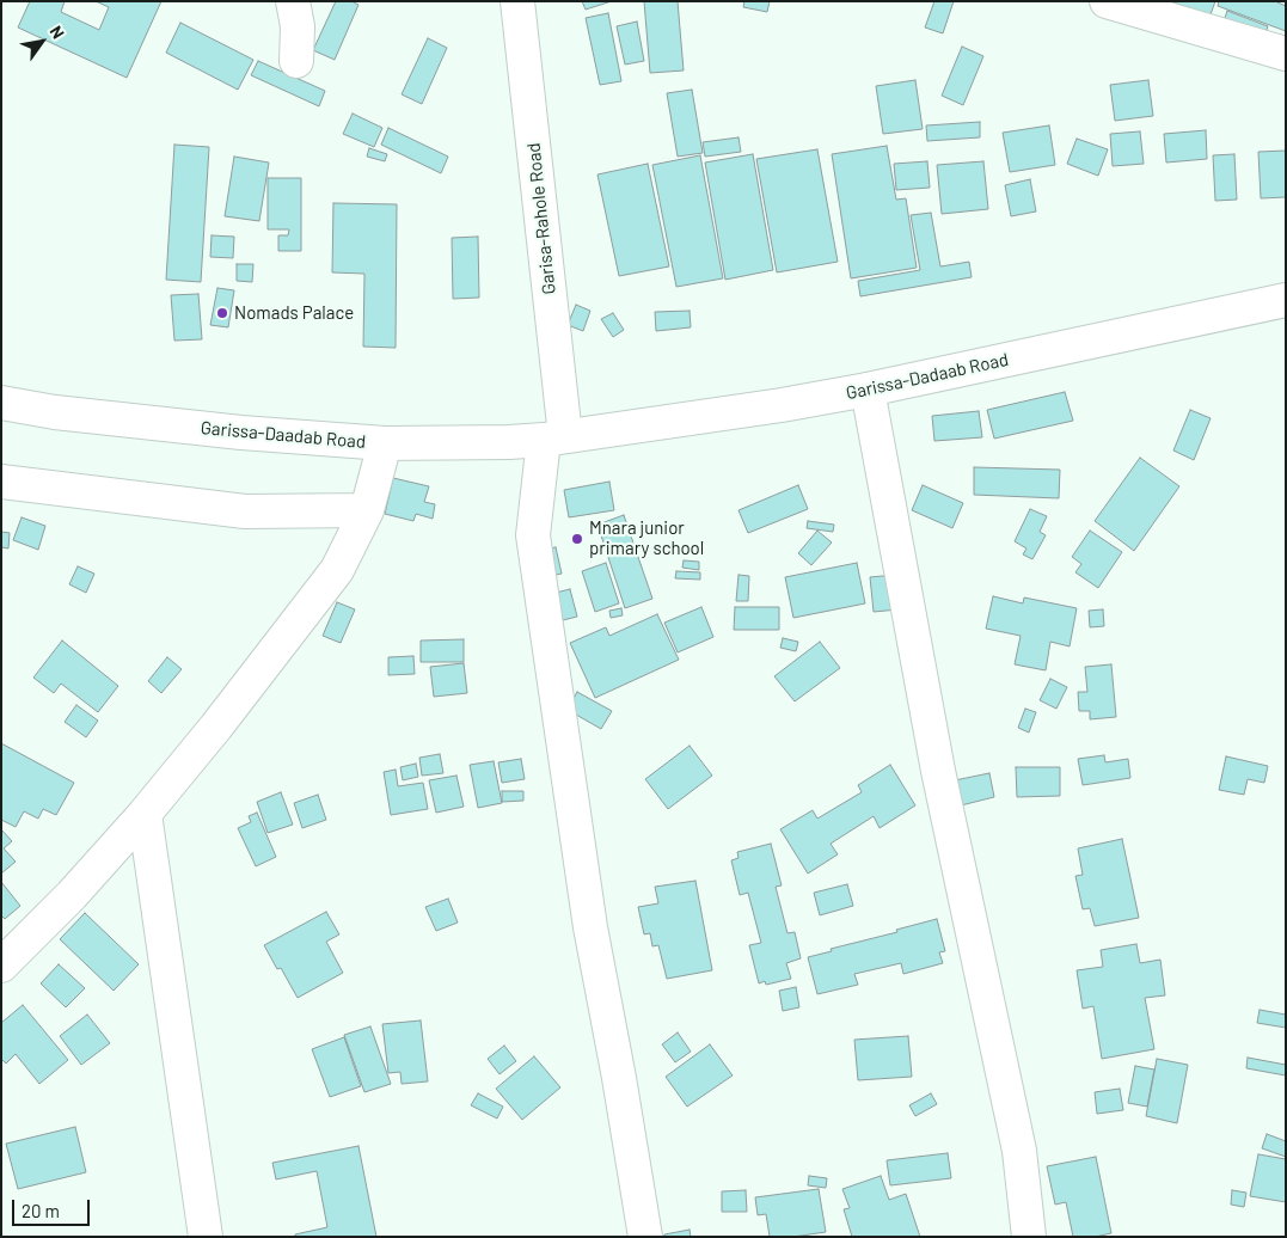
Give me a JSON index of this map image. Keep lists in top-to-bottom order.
{
  "streets": {
    "main road": ["Garisa-Rahole Road", "Garissa-Dadaab Road", "Garissa-Daadab Road"]
  },
  "crossings": [
    ["Garisa-Rahole Road", "Garissa-Dadaab Road"],
    ["Garisa-Rahole Road", "Garissa-Daadab Road"],
    ["Garissa-Dadaab Road", "Garissa-Daadab Road"]
  ],
  "places": ["Nomads Palace", "Mnara junior primary school"],
  "scale_bar": "20 m",
  "north": "top right"
}
